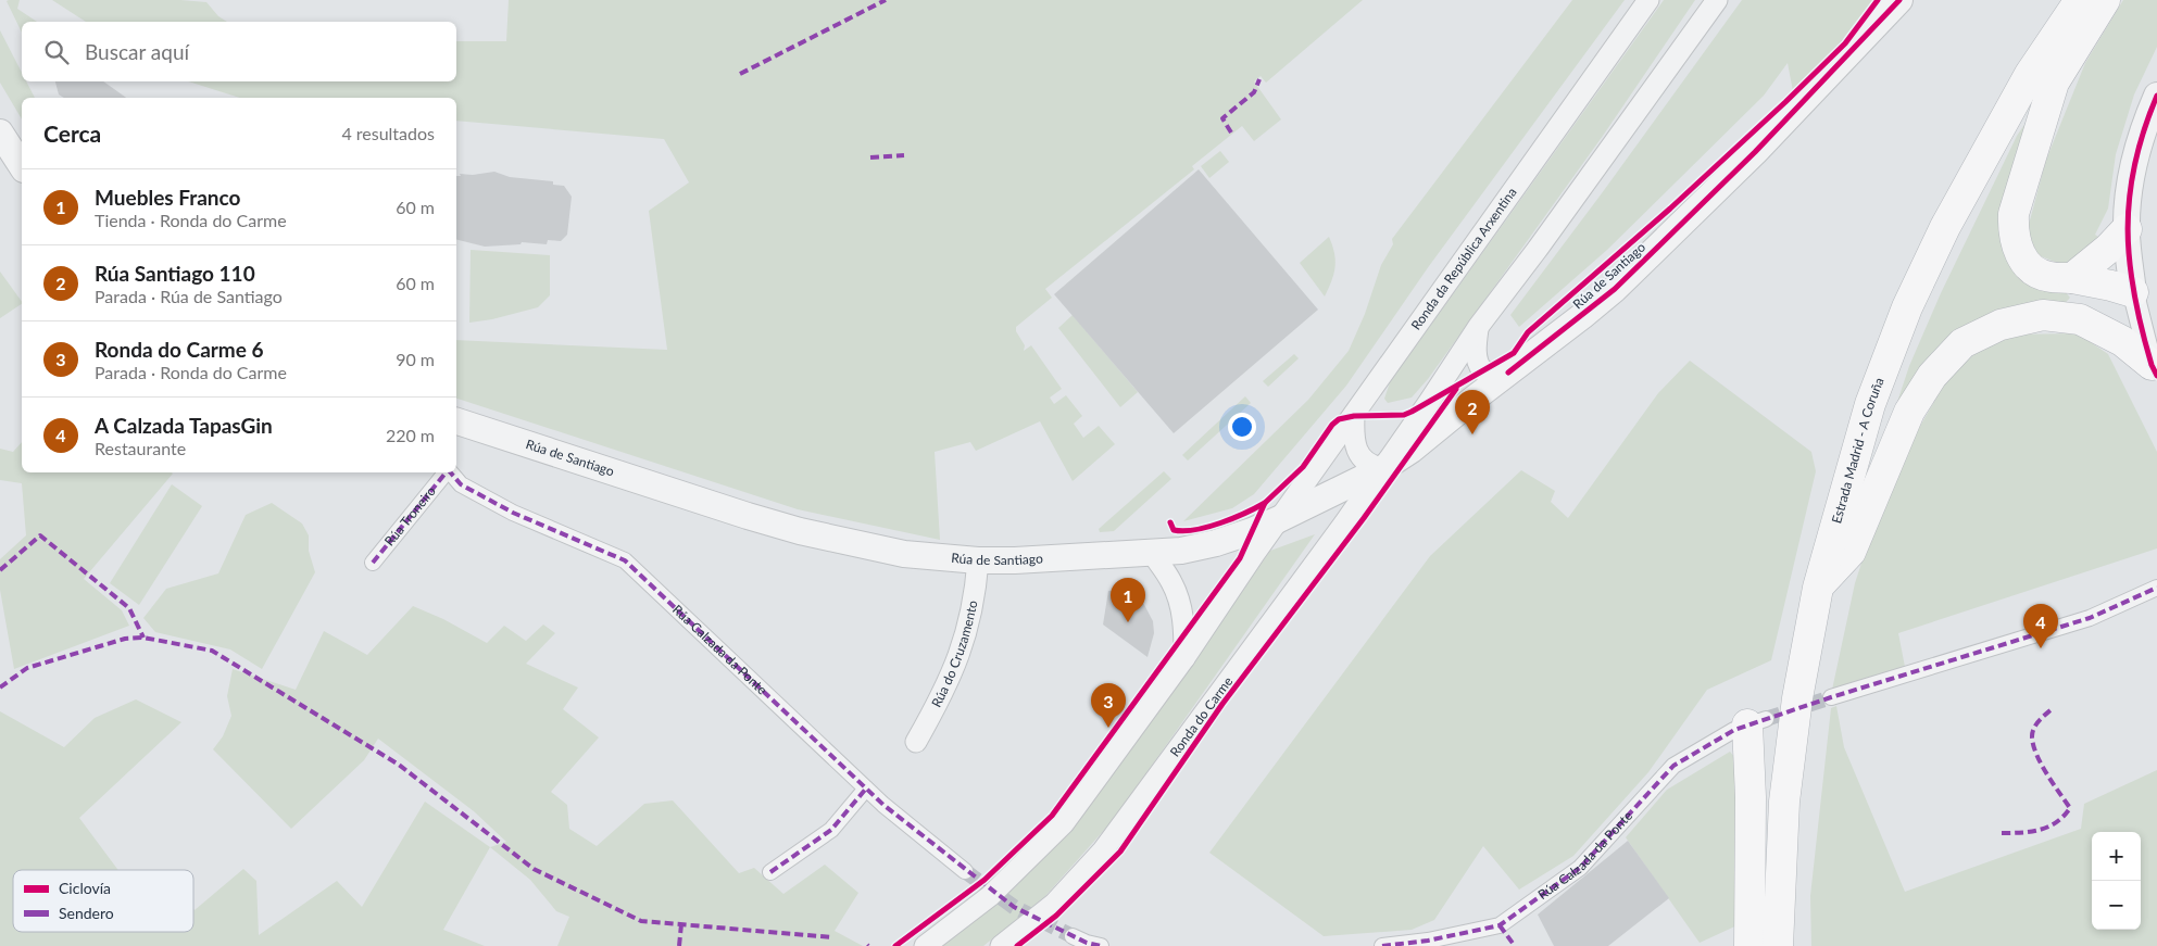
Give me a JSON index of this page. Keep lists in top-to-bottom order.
{
  "streets": {
    "highway": ["Estrada Madrid - A Coruña"],
    "street": [
      "Ronda da República Arxentina",
      "Rúa de Santiago",
      "Rúa Troneiro",
      "Rúa Calzada da Ponte",
      "Rúa do Cruzamento",
      "Ronda do Carme"
    ]
  },
  "crossings": [
    ["Ronda da República Arxentina", "Rúa de Santiago"],
    ["Rúa de Santiago", "Rúa do Cruzamento"],
    ["Rúa de Santiago", "Ronda do Carme"]
  ],
  "legend": ["Ciclovía", "Sendero"],
  "page": {
    "search": "Buscar aquí",
    "heading": ["Cerca", "4 resultados"],
    "list": [
      {
        "mark": "1",
        "name": "Muebles Franco",
        "note": "Tienda · Ronda do Carme",
        "value": "60 m"
      },
      {
        "mark": "2",
        "name": "Rúa Santiago 110",
        "note": "Parada · Rúa de Santiago",
        "value": "60 m"
      },
      {
        "mark": "3",
        "name": "Ronda do Carme 6",
        "note": "Parada · Ronda do Carme",
        "value": "90 m"
      },
      {
        "mark": "4",
        "name": "A Calzada TapasGin",
        "note": "Restaurante",
        "value": "220 m"
      }
    ],
    "pins": [
      "2",
      "1",
      "4",
      "3"
    ],
    "map_buttons": ["+", "−"]
  }
}
